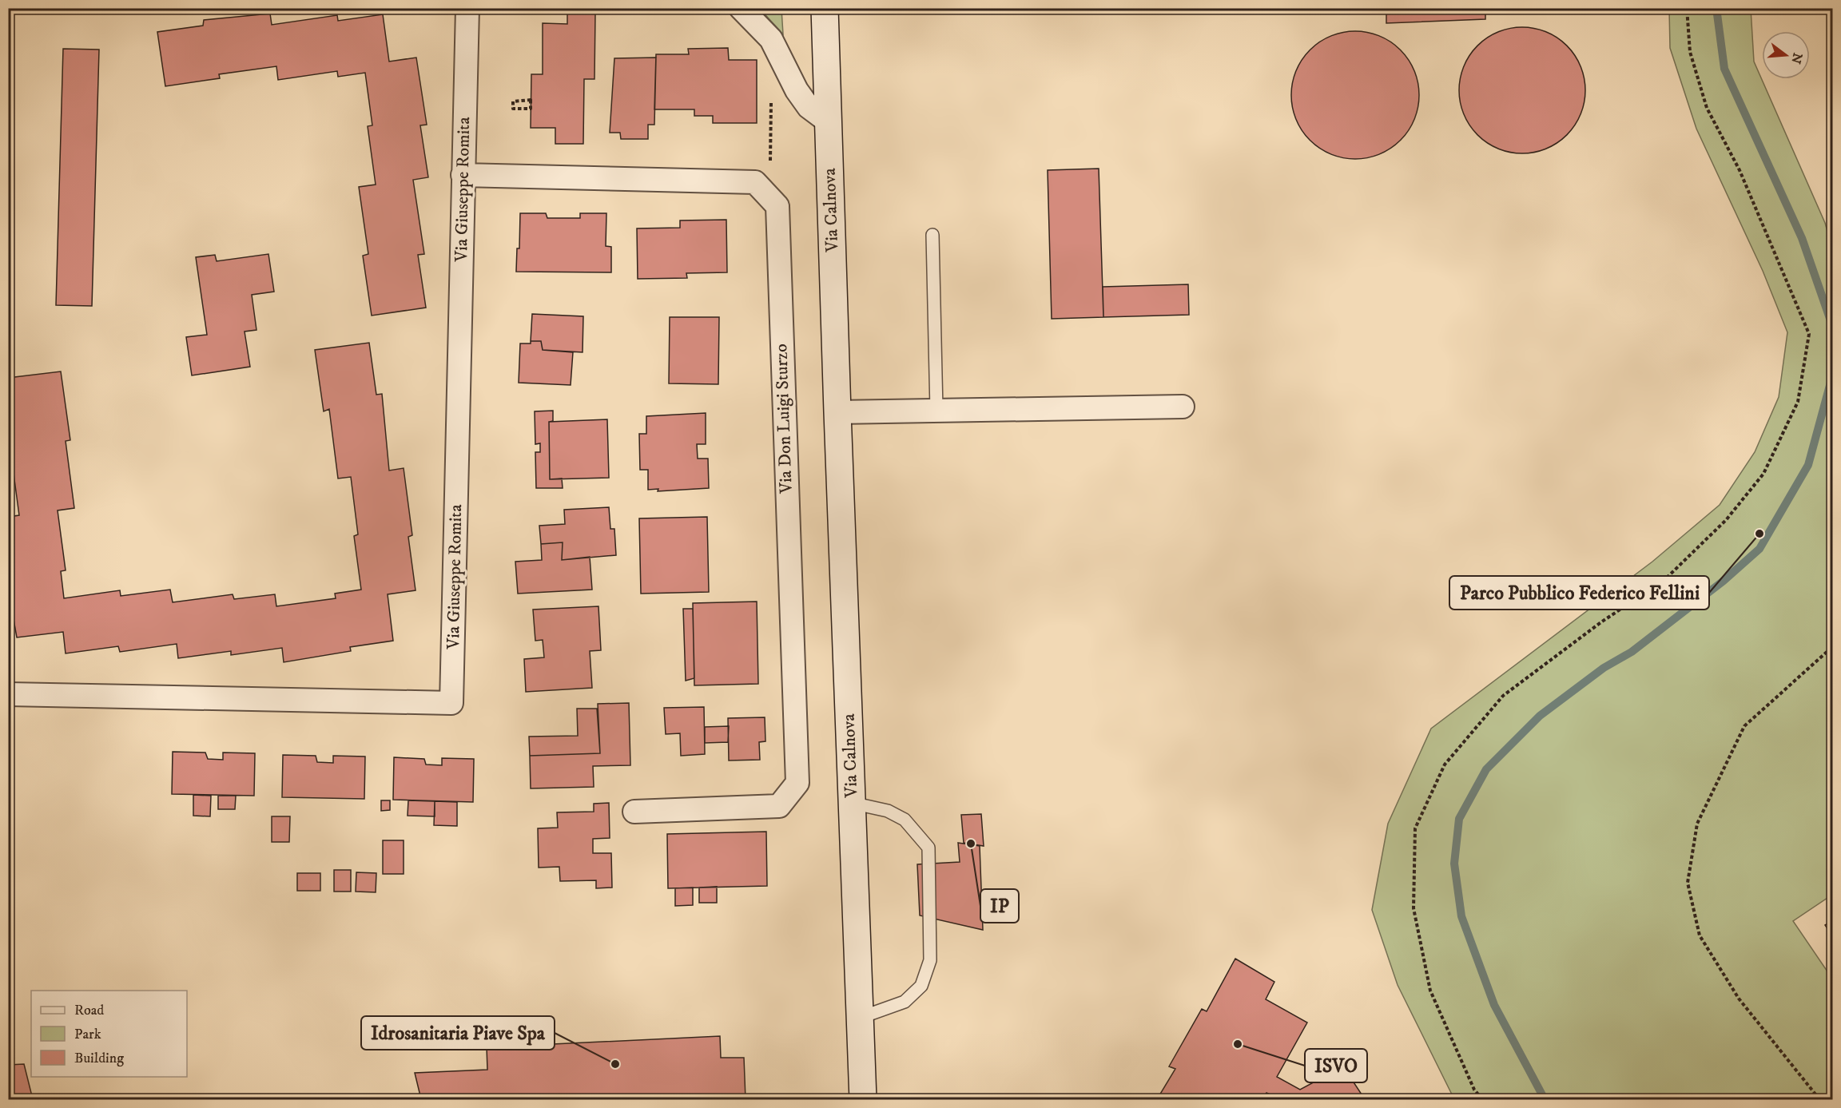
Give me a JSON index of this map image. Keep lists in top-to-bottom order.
{
  "streets": {
    "main road": ["Via Calnova"],
    "street": ["Via Giuseppe Romita", "Via Don Luigi Sturzo"]
  },
  "crossings": [
    ["Via Giuseppe Romita", "Via Don Luigi Sturzo"]
  ],
  "places": [
    "Parco Pubblico Federico Fellini",
    "IP",
    "ISVO",
    "Idrosanitaria Piave Spa"
  ],
  "legend": ["Road", "Park", "Building"],
  "north": "right"
}
